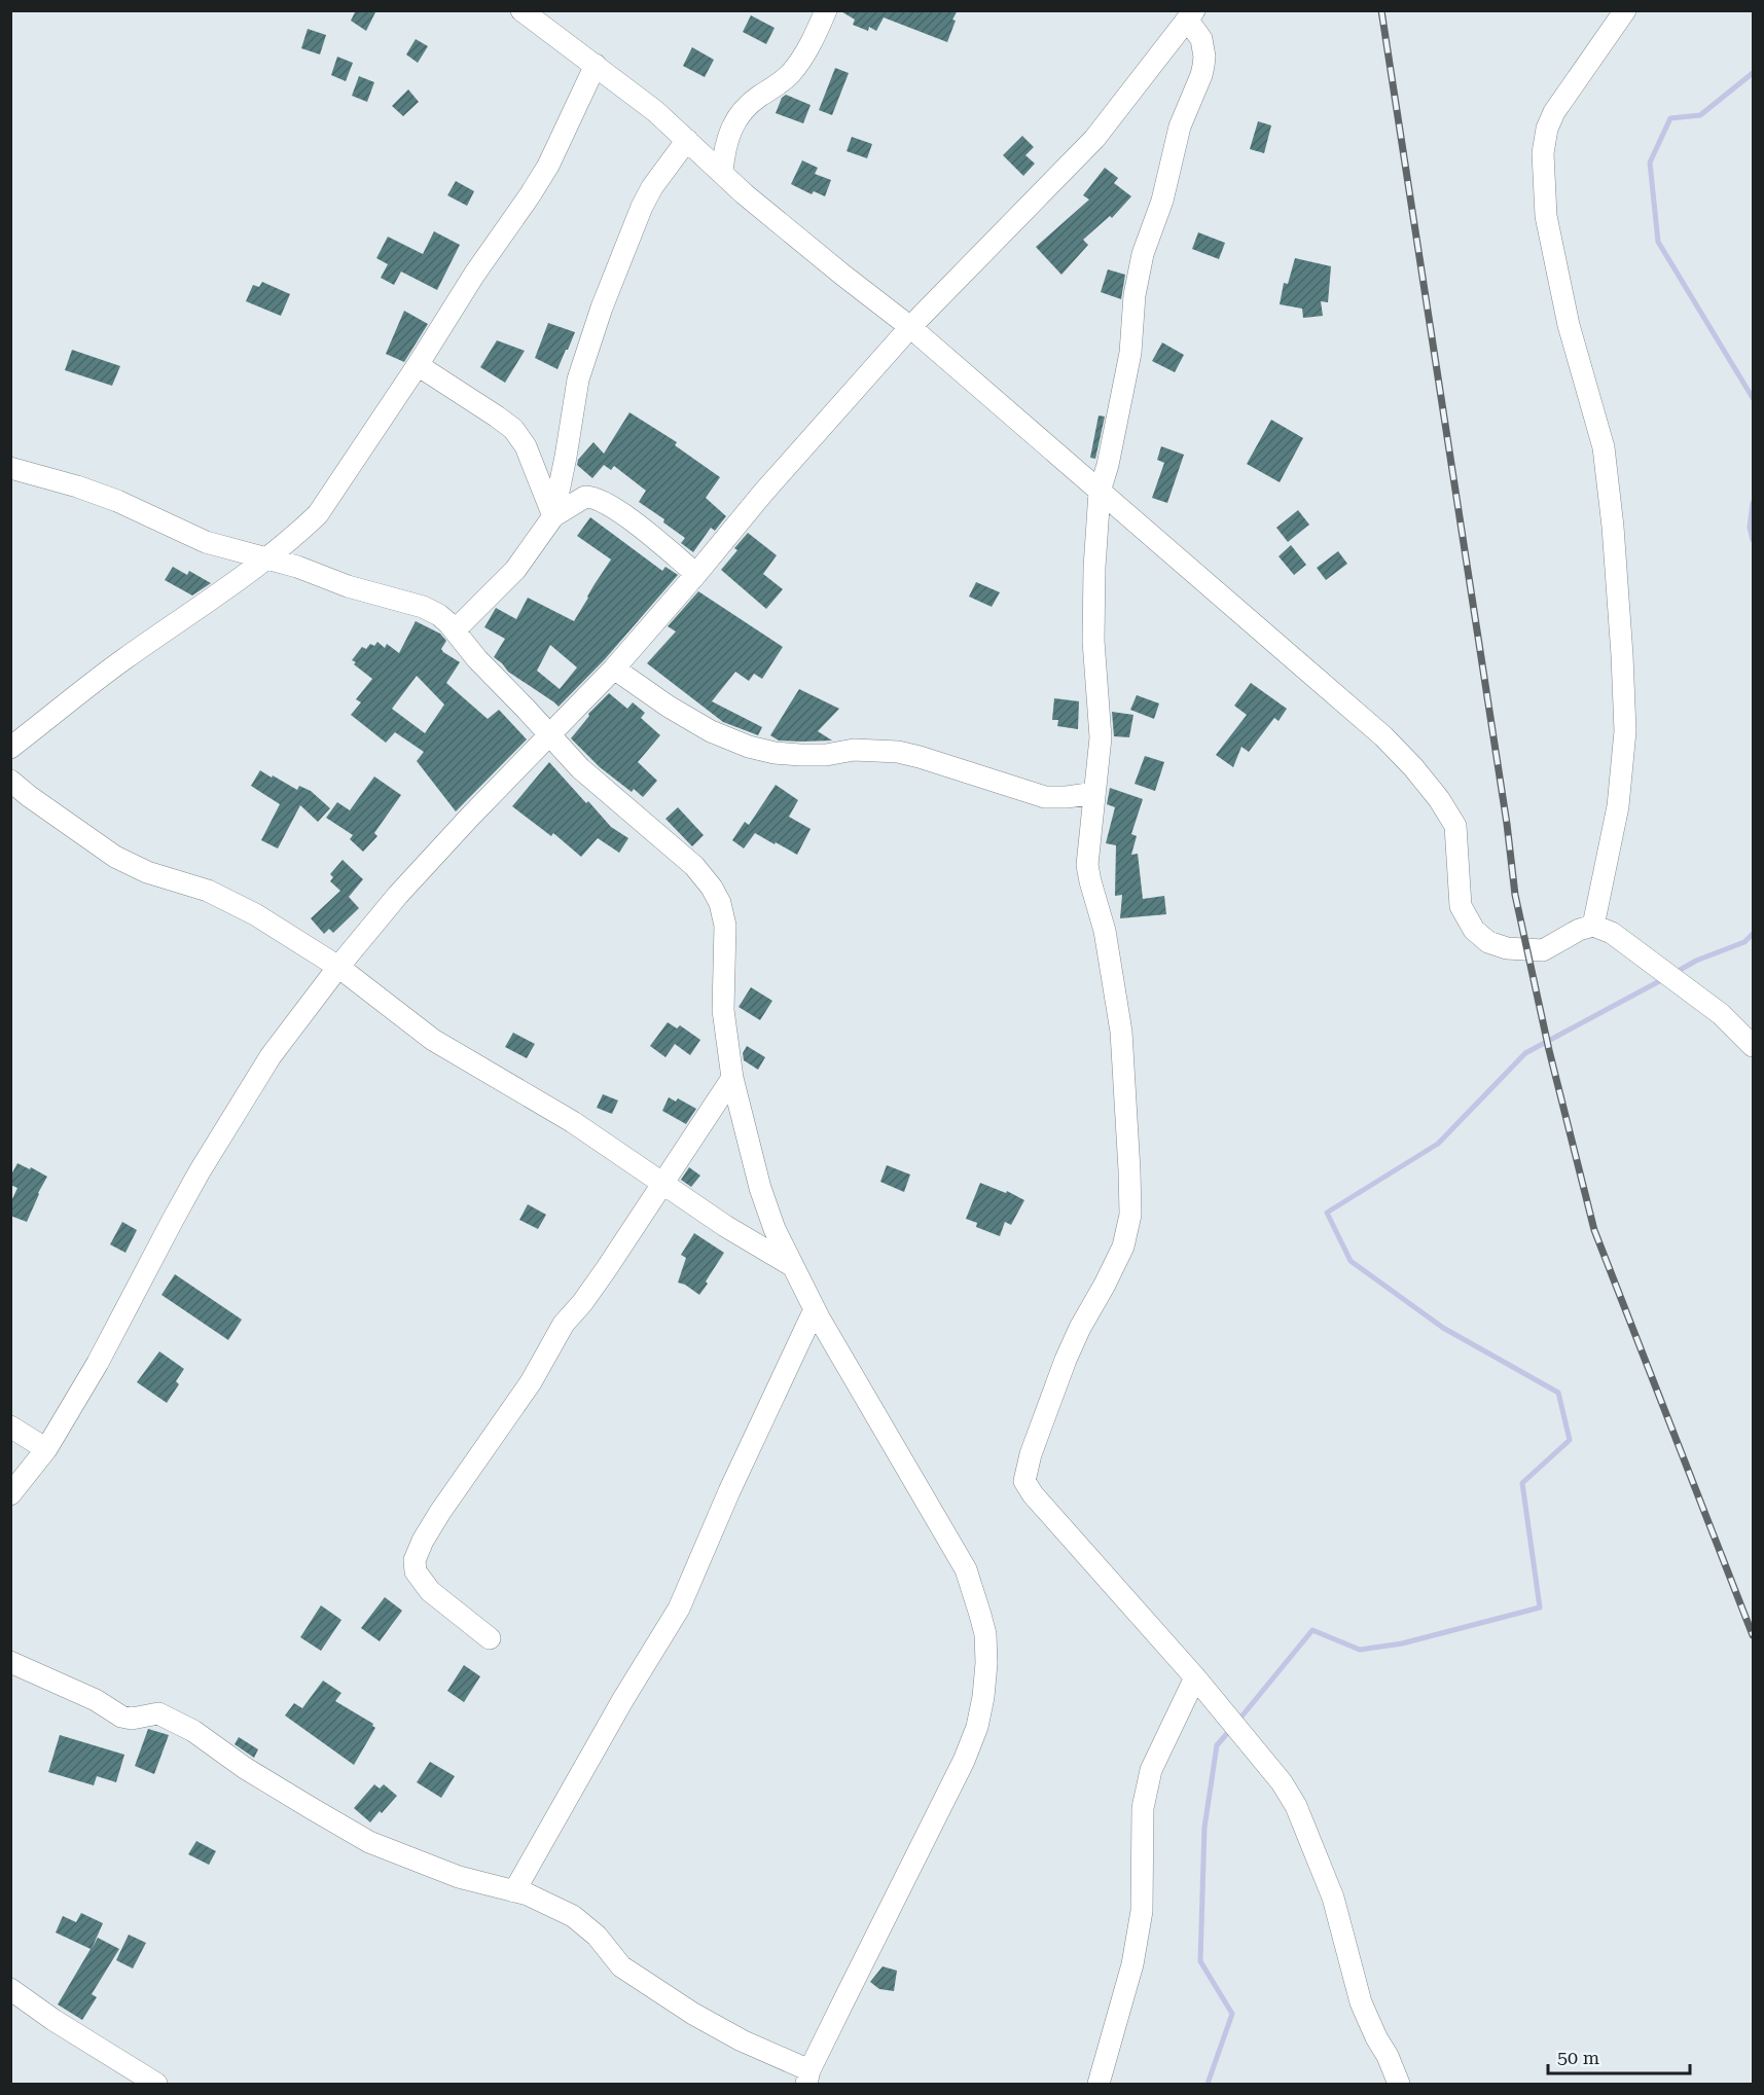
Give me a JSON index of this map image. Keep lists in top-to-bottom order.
{
  "scale_bar": "50 m"
}
